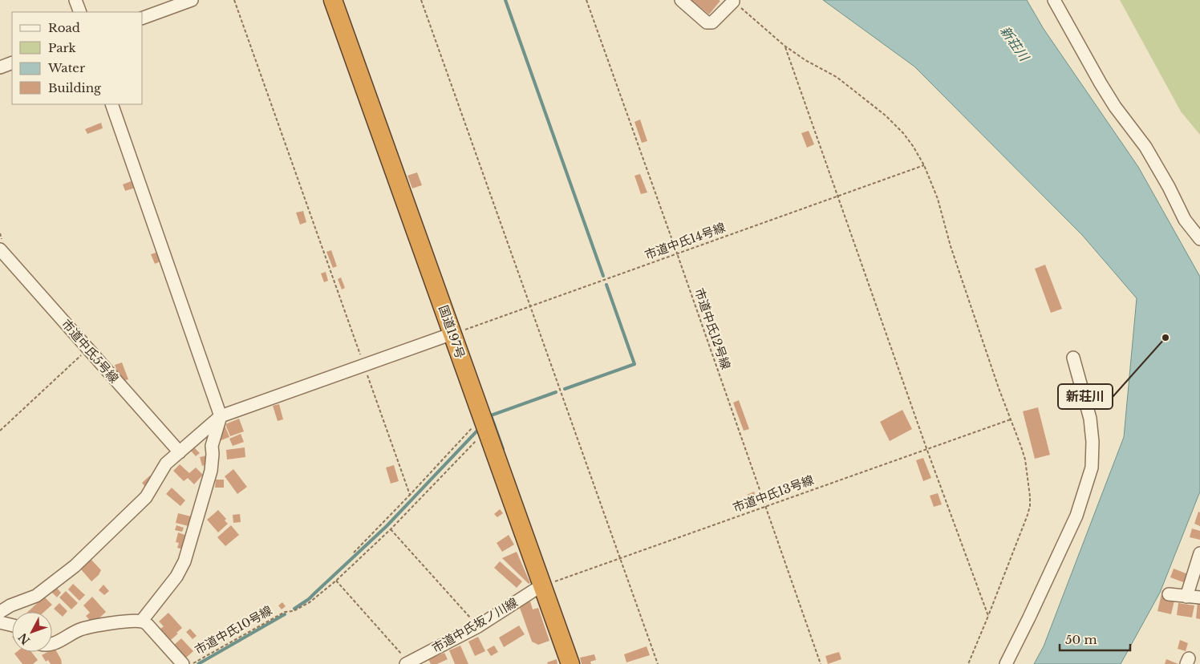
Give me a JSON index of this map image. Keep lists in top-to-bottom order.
{
  "streets": {
    "highway": ["国道197号"],
    "street": ["市道中氏5号線", "市道中氏坂ノ川線"],
    "path": [
      "市道中氏14号線",
      "市道中氏12号線",
      "市道中氏13号線",
      "市道中氏10号線"
    ]
  },
  "crossings": [
    ["市道中氏14号線", "市道中氏12号線"],
    ["市道中氏14号線", "国道197号"],
    ["市道中氏12号線", "市道中氏13号線"],
    ["国道197号", "市道中氏13号線"],
    ["国道197号", "市道中氏坂ノ川線"],
    ["国道197号", "市道中氏10号線"],
    ["市道中氏13号線", "市道中氏坂ノ川線"]
  ],
  "water": ["新荘川"],
  "places": ["新荘川"],
  "legend": [
    "Road",
    "Park",
    "Water",
    "Building"
  ],
  "scale_bar": "50 m",
  "north": "bottom left"
}
